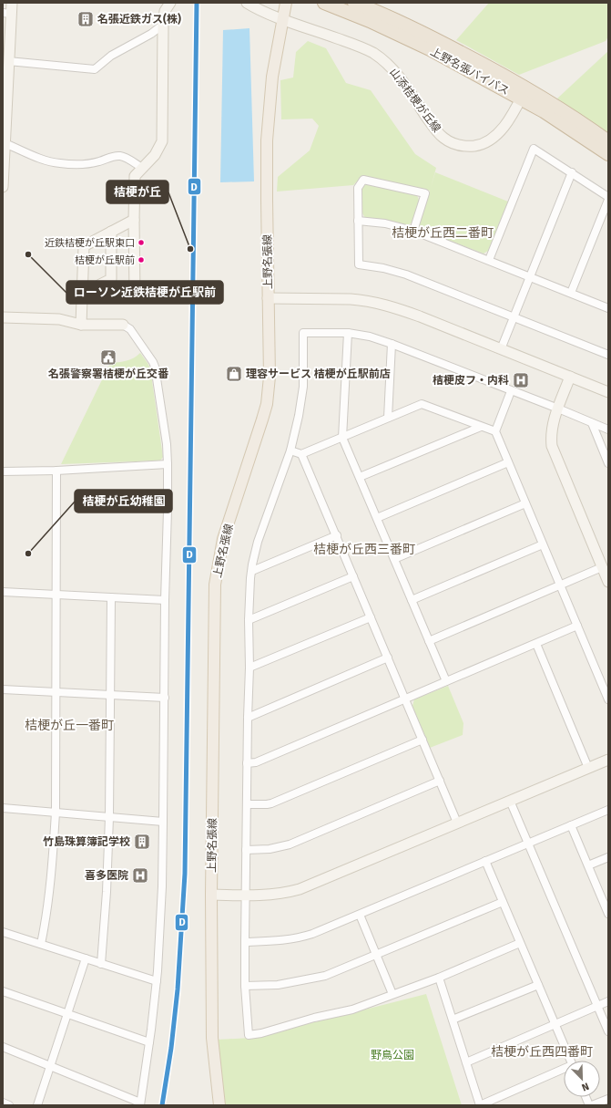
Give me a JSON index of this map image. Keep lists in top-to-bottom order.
{
  "streets": {
    "highway": ["上野名張バイパス"],
    "main road": ["上野名張線"],
    "street": ["山添桔梗が丘線"]
  },
  "crossings": [
    ["上野名張バイパス", "山添桔梗が丘線"],
    ["山添桔梗が丘線", "上野名張線"]
  ],
  "districts": [
    "桔梗が丘西二番町",
    "桔梗が丘西三番町",
    "桔梗が丘一番町",
    "桔梗が丘西四番町"
  ],
  "parks": ["野鳥公園"],
  "places": {
    "building": ["名張近鉄ガス(株)", "竹島珠算簿記学校"],
    "other": [
      "近鉄桔梗が丘駅東口",
      "桔梗が丘",
      "ローソン近鉄桔梗が丘駅前",
      "桔梗が丘駅前",
      "桔梗が丘幼稚園"
    ],
    "public building": ["名張警察署桔梗が丘交番"],
    "shop": ["理容サービス 桔梗が丘駅前店"],
    "hospital": ["桔梗皮フ・内科", "喜多医院"]
  },
  "lines": ["transit line D"],
  "north": "bottom right"
}
